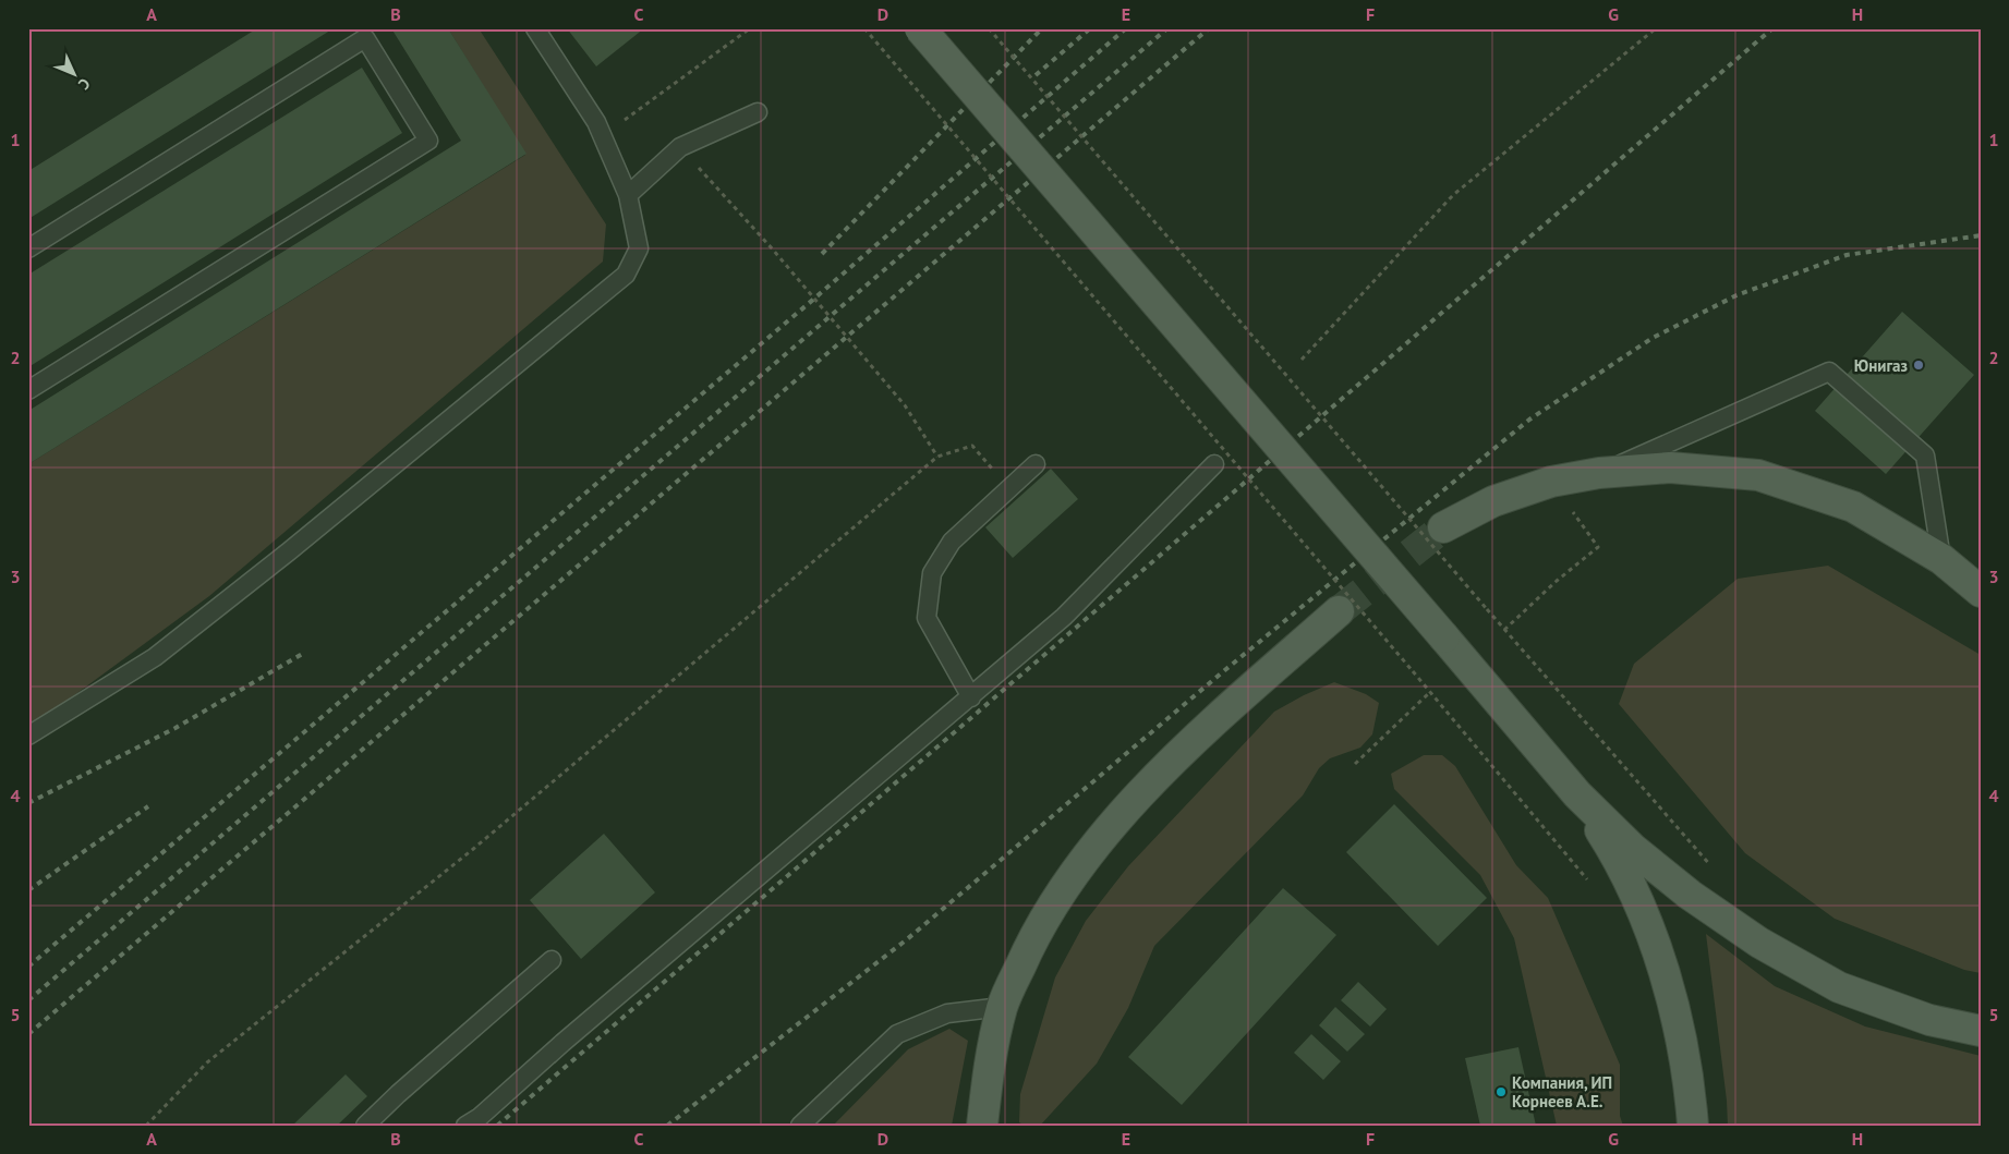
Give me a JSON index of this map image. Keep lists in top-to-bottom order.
{
  "places": ["Юнигаз", "Компания, ИП Корнеев А.Е."],
  "north": "bottom right",
  "grid": {
    "columns": [
      "A",
      "B",
      "C",
      "D",
      "E",
      "F",
      "G",
      "H"
    ],
    "rows": [
      "1",
      "2",
      "3",
      "4",
      "5"
    ]
  }
}
